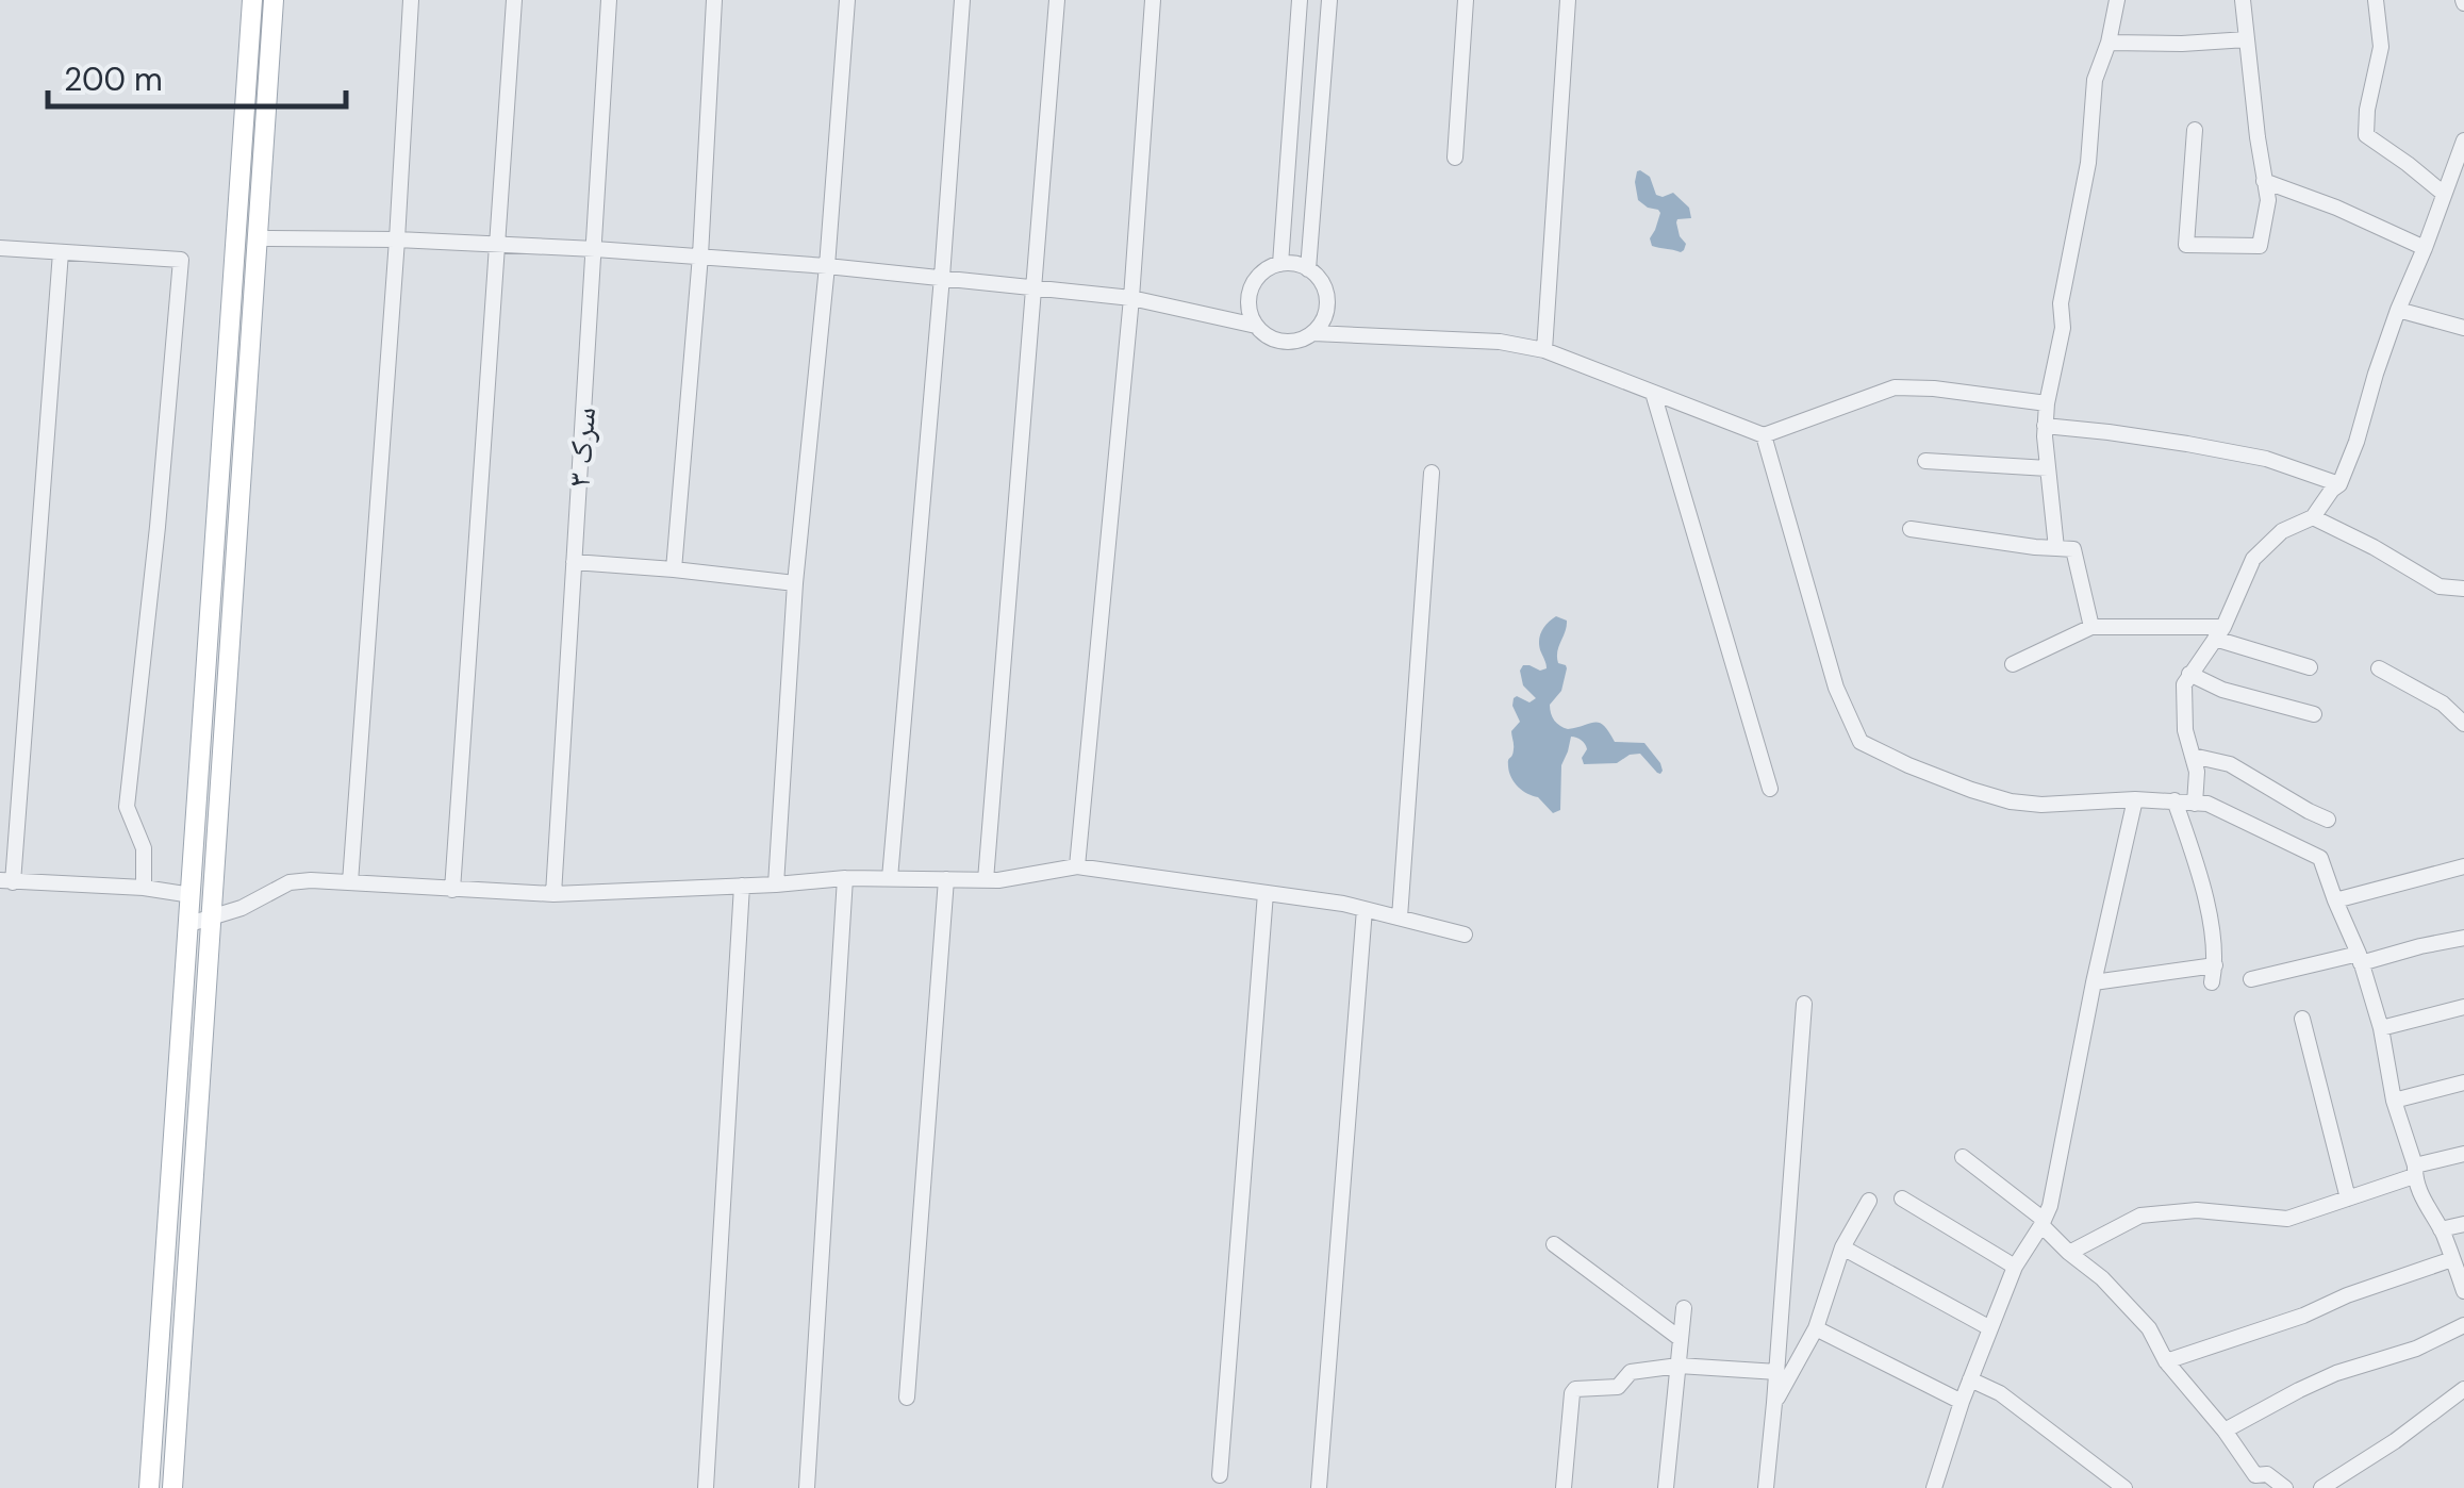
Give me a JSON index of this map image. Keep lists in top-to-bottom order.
{
  "streets": {
    "street": ["سرک ۳"]
  },
  "scale_bar": "200 m"
}
